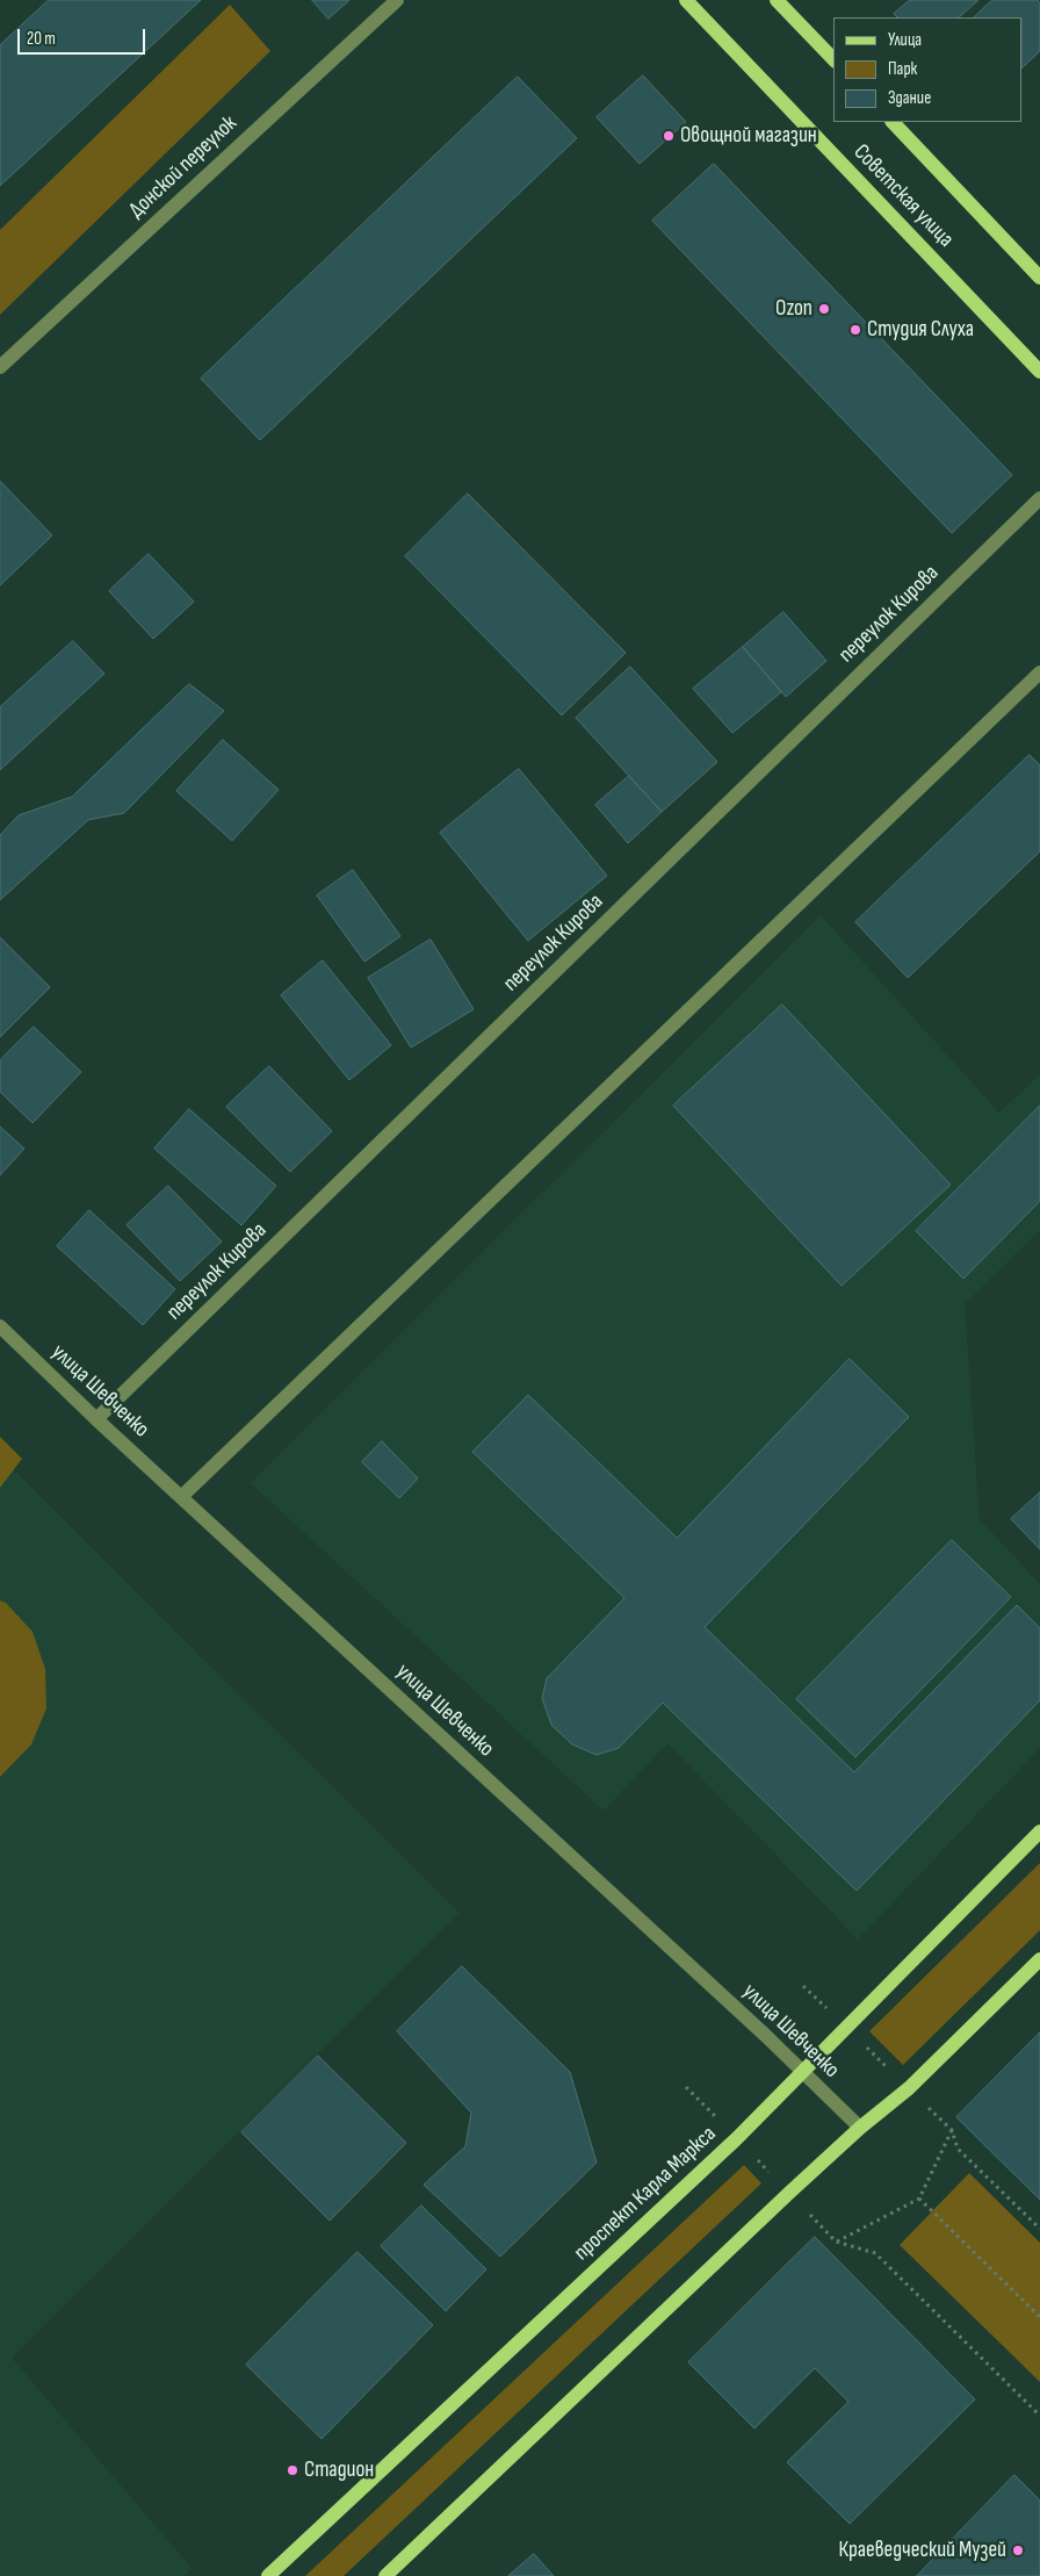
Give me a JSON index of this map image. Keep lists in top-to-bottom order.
{
  "streets": {
    "main road": ["Советская улица", "проспект Карла Маркса"],
    "street": ["Донской переулок", "переулок Кирова", "улица Шевченко"]
  },
  "crossings": [
    ["переулок Кирова", "улица Шевченко"],
    ["улица Шевченко", "проспект Карла Маркса"]
  ],
  "places": [
    "Овощной магазин",
    "Ozon",
    "Студия Слуха",
    "Стадион",
    "Краеведческий Музей"
  ],
  "legend": ["Улица", "Парк", "Здание"],
  "scale_bar": "20 m"
}
